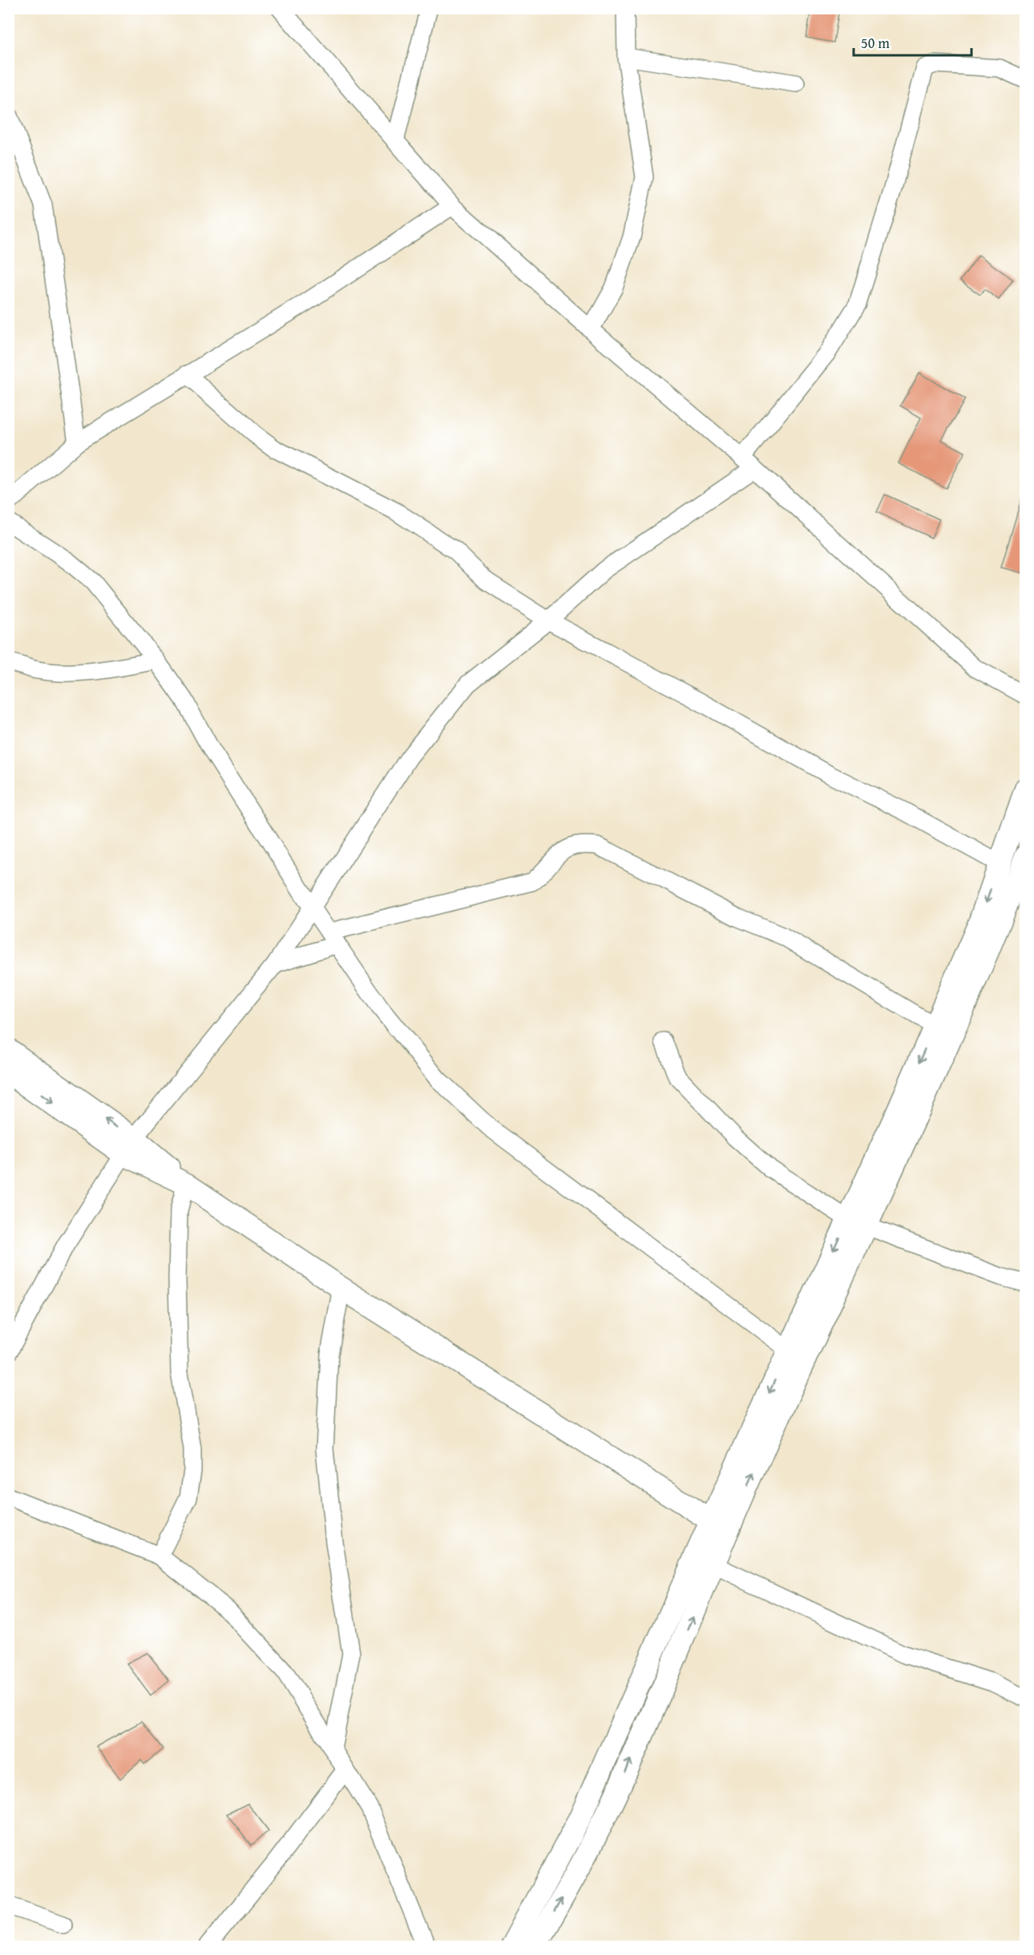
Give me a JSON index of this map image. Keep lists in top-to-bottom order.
{
  "scale_bar": "50 m"
}
